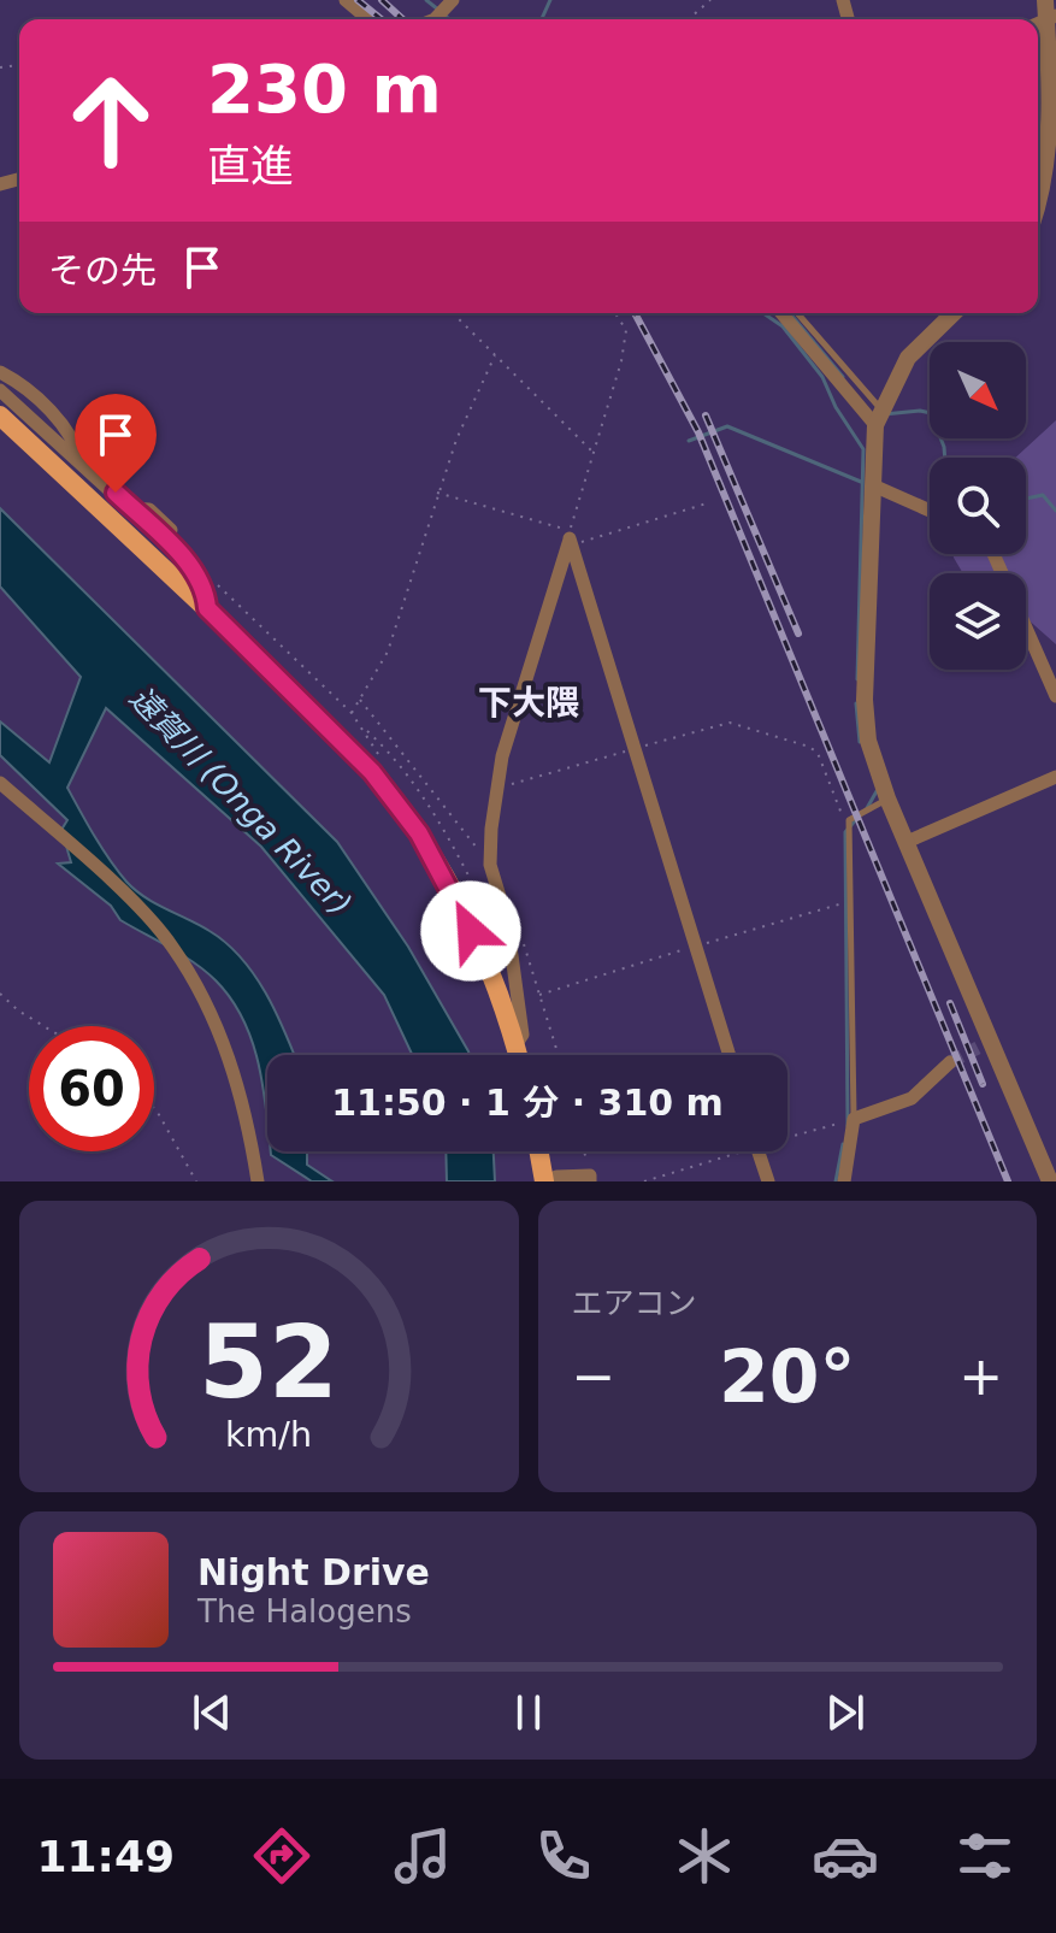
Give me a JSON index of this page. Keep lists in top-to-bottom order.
{
  "districts": ["下大隈"],
  "water": ["遠賀川 (Onga River)"],
  "north": "bottom right",
  "page": {
    "turn": ["230 m", "直進"],
    "then": "その先",
    "limit": "60",
    "trip": "11:50 · 1 分 · 310 m",
    "tile": "エアコン",
    "heat": ["−", "20°", "+"],
    "song": ["Night Drive", "The Halogens"],
    "tabs": "11:49",
    "gauge": ["52", "km/h"]
  }
}
